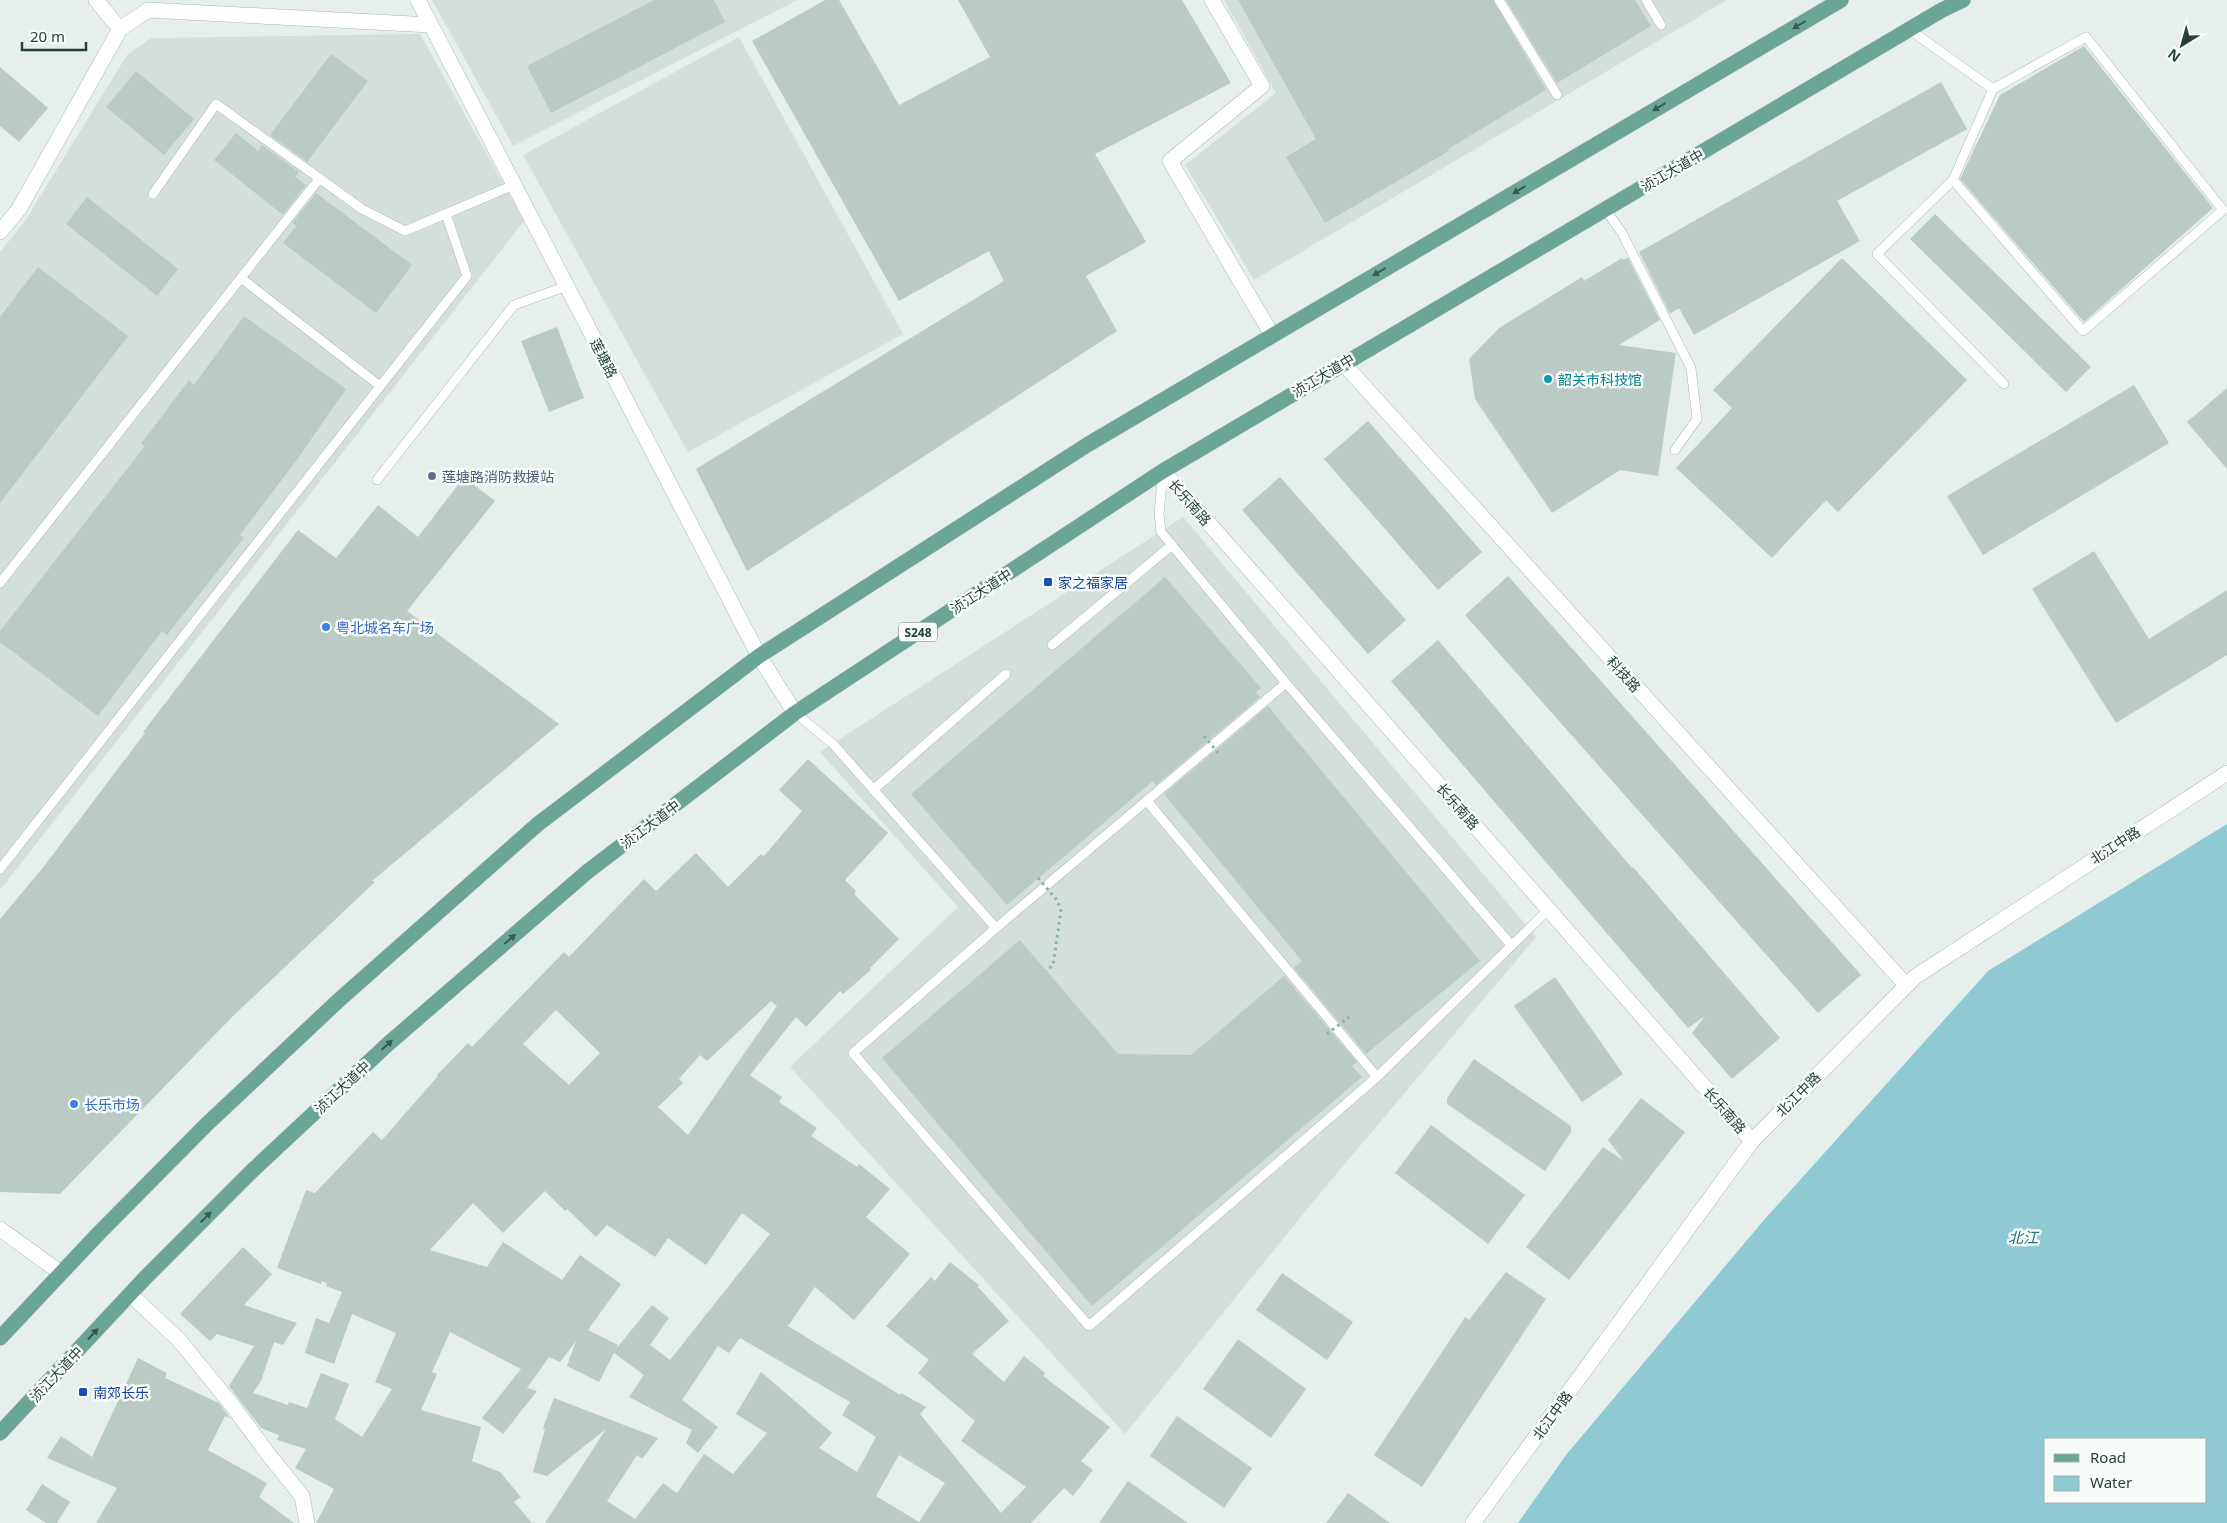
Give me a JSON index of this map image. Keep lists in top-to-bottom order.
{
  "streets": {
    "main road": ["浈江大道中", "S248"],
    "street": [
      "莲塘路",
      "长乐南路",
      "科技路",
      "北江中路"
    ]
  },
  "crossings": [
    ["浈江大道中", "莲塘路"],
    ["浈江大道中", "长乐南路"],
    ["浈江大道中", "科技路"],
    ["长乐南路", "北江中路"],
    ["科技路", "北江中路"]
  ],
  "water": ["北江"],
  "places": {
    "other": [
      "韶关市科技馆",
      "莲塘路消防救援站",
      "粤北城名车广场",
      "长乐市场"
    ],
    "transit": ["家之福家居", "南郊长乐"]
  },
  "legend": ["Road", "Water"],
  "scale_bar": "20 m",
  "north": "bottom left"
}
